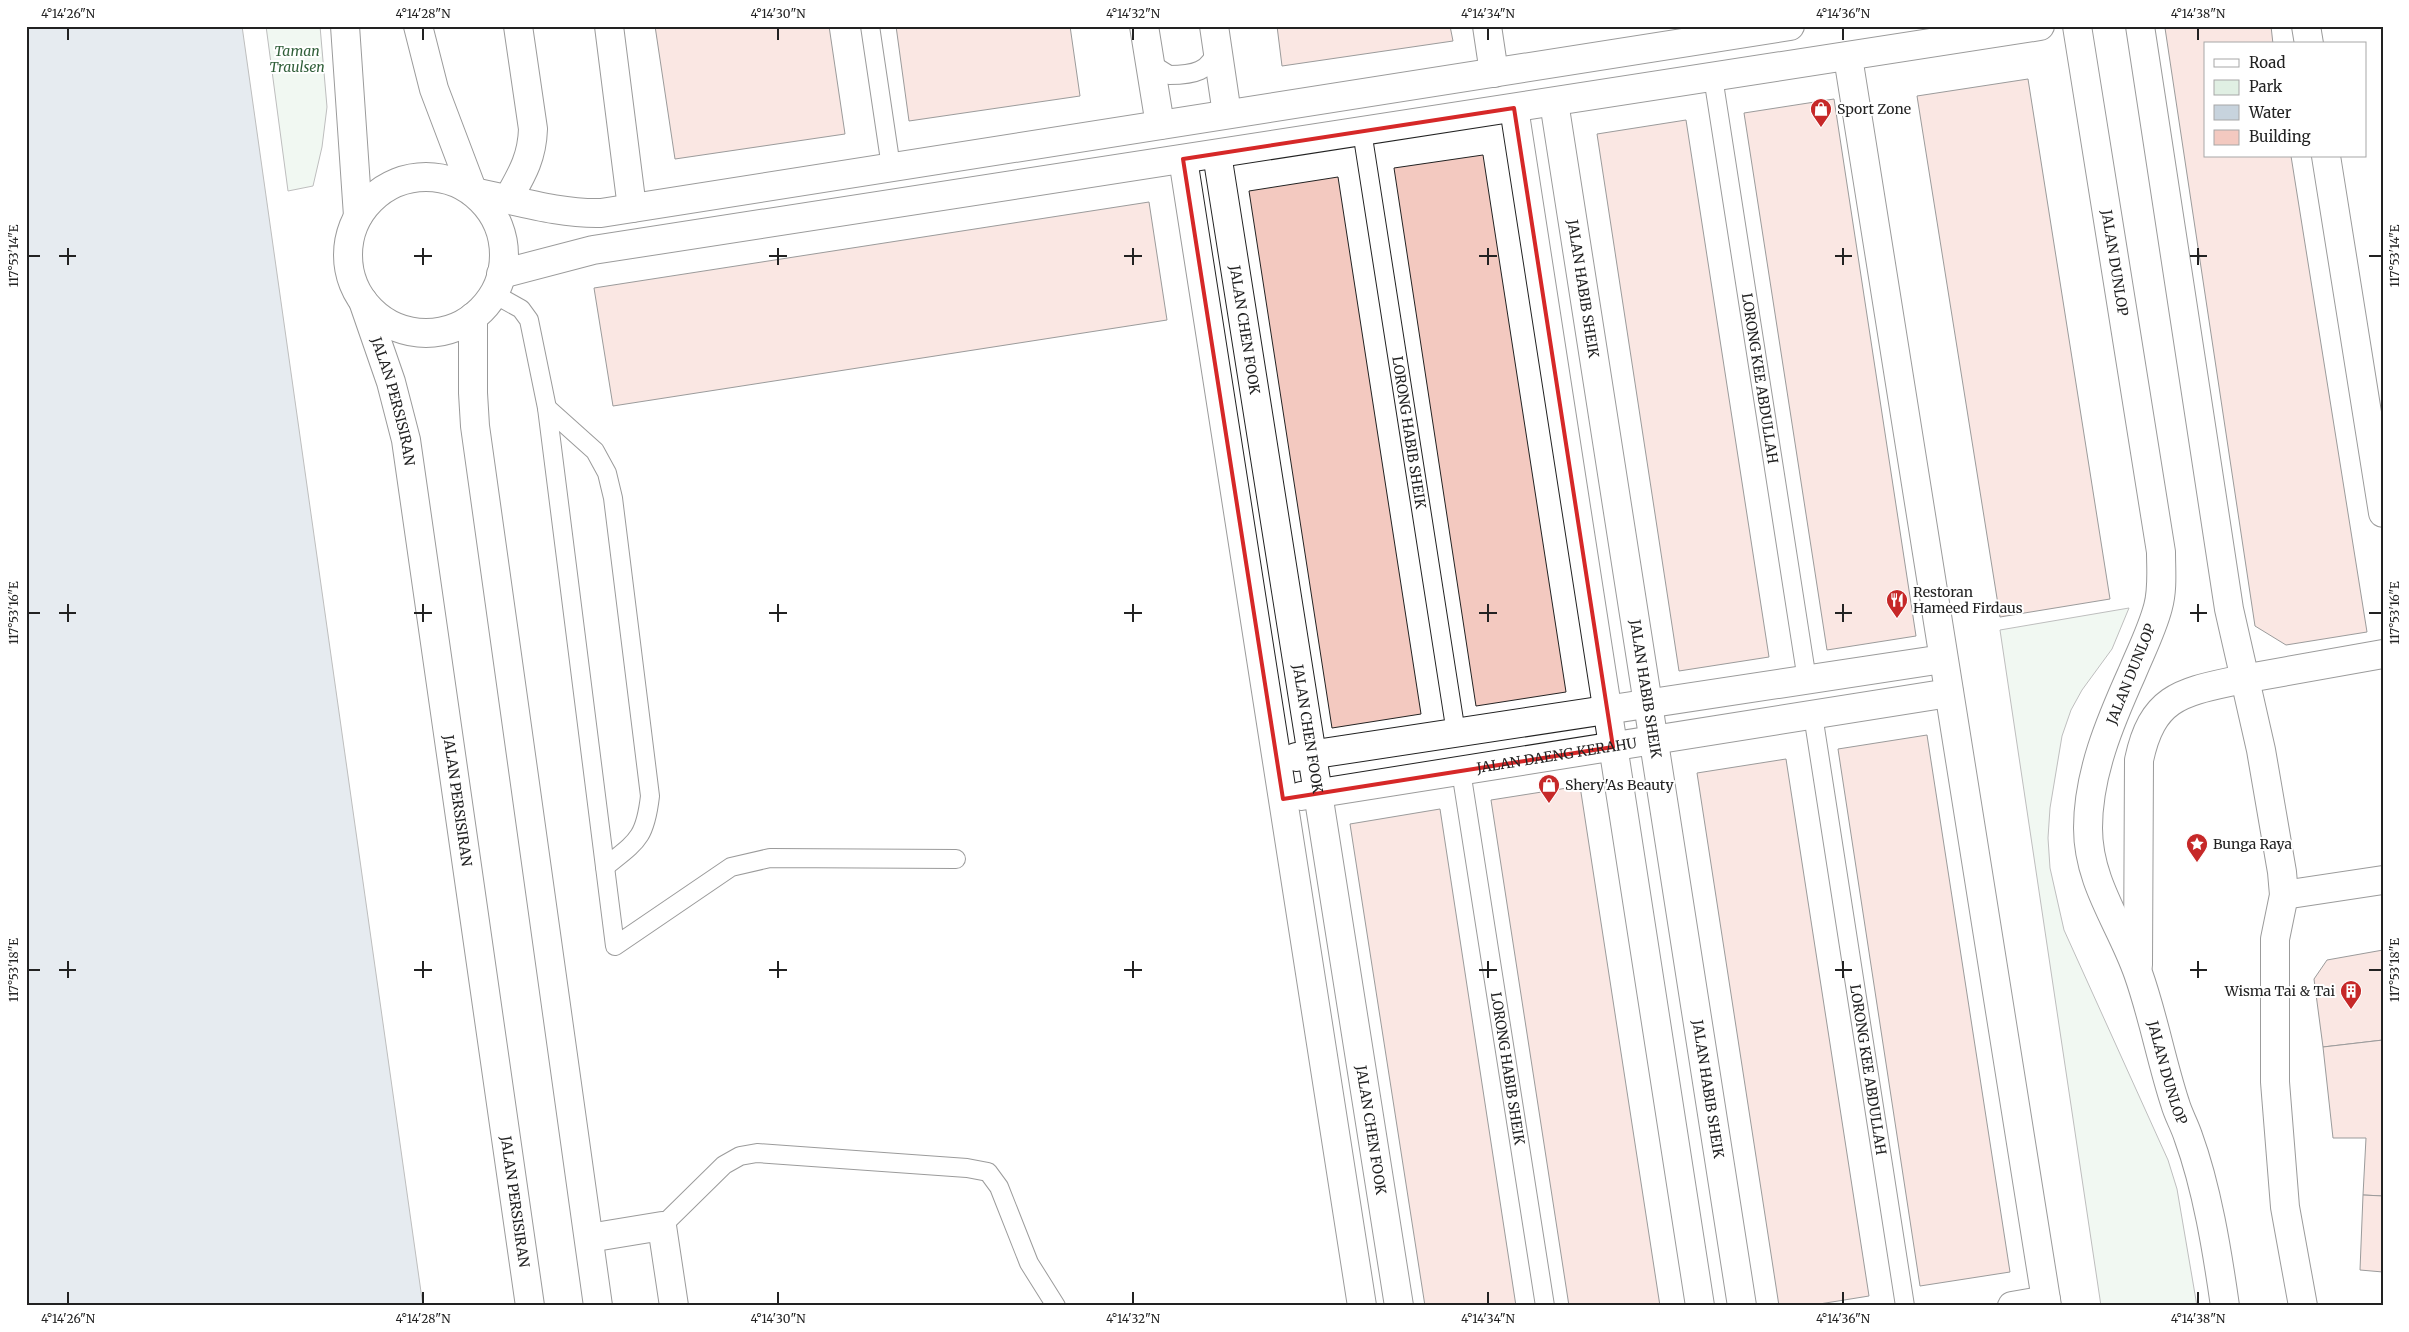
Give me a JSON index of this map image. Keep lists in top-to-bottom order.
{
  "streets": {
    "street": [
      "JALAN DUNLOP",
      "JALAN HABIB SHEIK",
      "JALAN CHEN FOOK",
      "JALAN PERSISIRAN",
      "JALAN DAENG KERAHU"
    ],
    "lane": ["LORONG KEE ABDULLAH", "LORONG HABIB SHEIK"]
  },
  "crossings": [
    ["JALAN HABIB SHEIK", "JALAN DAENG KERAHU"],
    ["JALAN CHEN FOOK", "JALAN DAENG KERAHU"],
    ["LORONG KEE ABDULLAH", "JALAN DAENG KERAHU"],
    ["LORONG HABIB SHEIK", "JALAN DAENG KERAHU"]
  ],
  "parks": ["Taman Traulsen"],
  "places": {
    "shop": ["Sport Zone", "Shery'As Beauty"],
    "restaurant": ["Restoran Hameed Firdaus"],
    "place": ["Bunga Raya"],
    "building": ["Wisma Tai & Tai"]
  },
  "legend": [
    "Road",
    "Park",
    "Water",
    "Building"
  ],
  "coordinates": [
    "4°14'26\"N",
    "4°14'28\"N",
    "4°14'30\"N",
    "4°14'32\"N",
    "4°14'34\"N",
    "4°14'36\"N",
    "4°14'38\"N",
    "117°53'14\"E",
    "117°53'16\"E",
    "117°53'18\"E"
  ]
}
